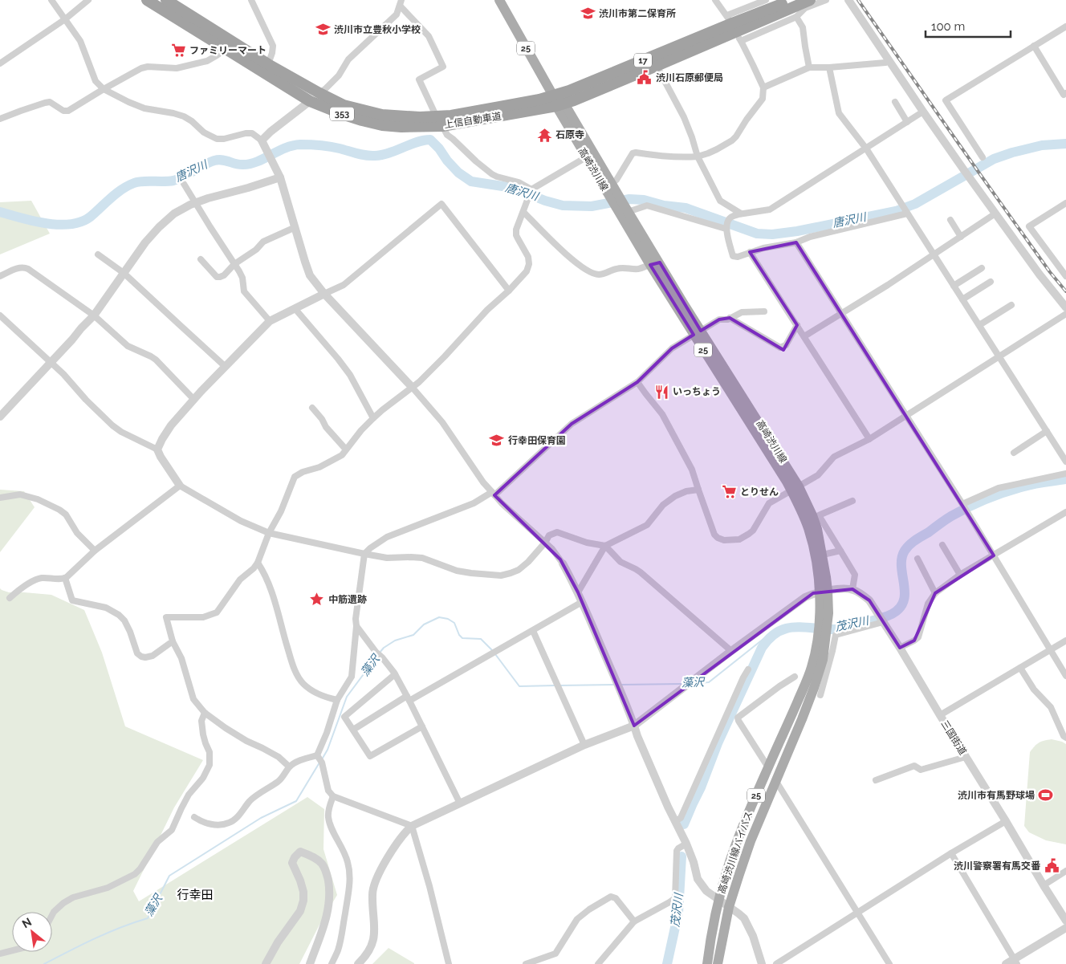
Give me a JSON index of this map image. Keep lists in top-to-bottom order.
{
  "streets": {
    "highway": ["17", "353", "上信自動車道"],
    "main road": ["25", "高崎渋川線", "高崎渋川線バイパス"],
    "street": ["三国街道"]
  },
  "crossings": [
    ["25", "上信自動車道"],
    ["25", "高崎渋川線"],
    ["上信自動車道", "高崎渋川線"],
    ["高崎渋川線", "高崎渋川線バイパス"]
  ],
  "districts": ["行幸田"],
  "water": ["唐沢川", "茂沢川", "藻沢"],
  "places": {
    "school or university": ["渋川市第二保育所", "渋川市立豊秋小学校", "行幸田保育園"],
    "supermarket": ["ファミリーマート", "とりせん"],
    "public building": ["渋川石原郵便局", "渋川警察署有馬交番"],
    "temple": ["石原寺"],
    "restaurant": ["いっちょう"],
    "place": ["中筋遺跡"],
    "sports": ["渋川市有馬野球場"]
  },
  "scale_bar": "100 m",
  "north": "top left"
}
